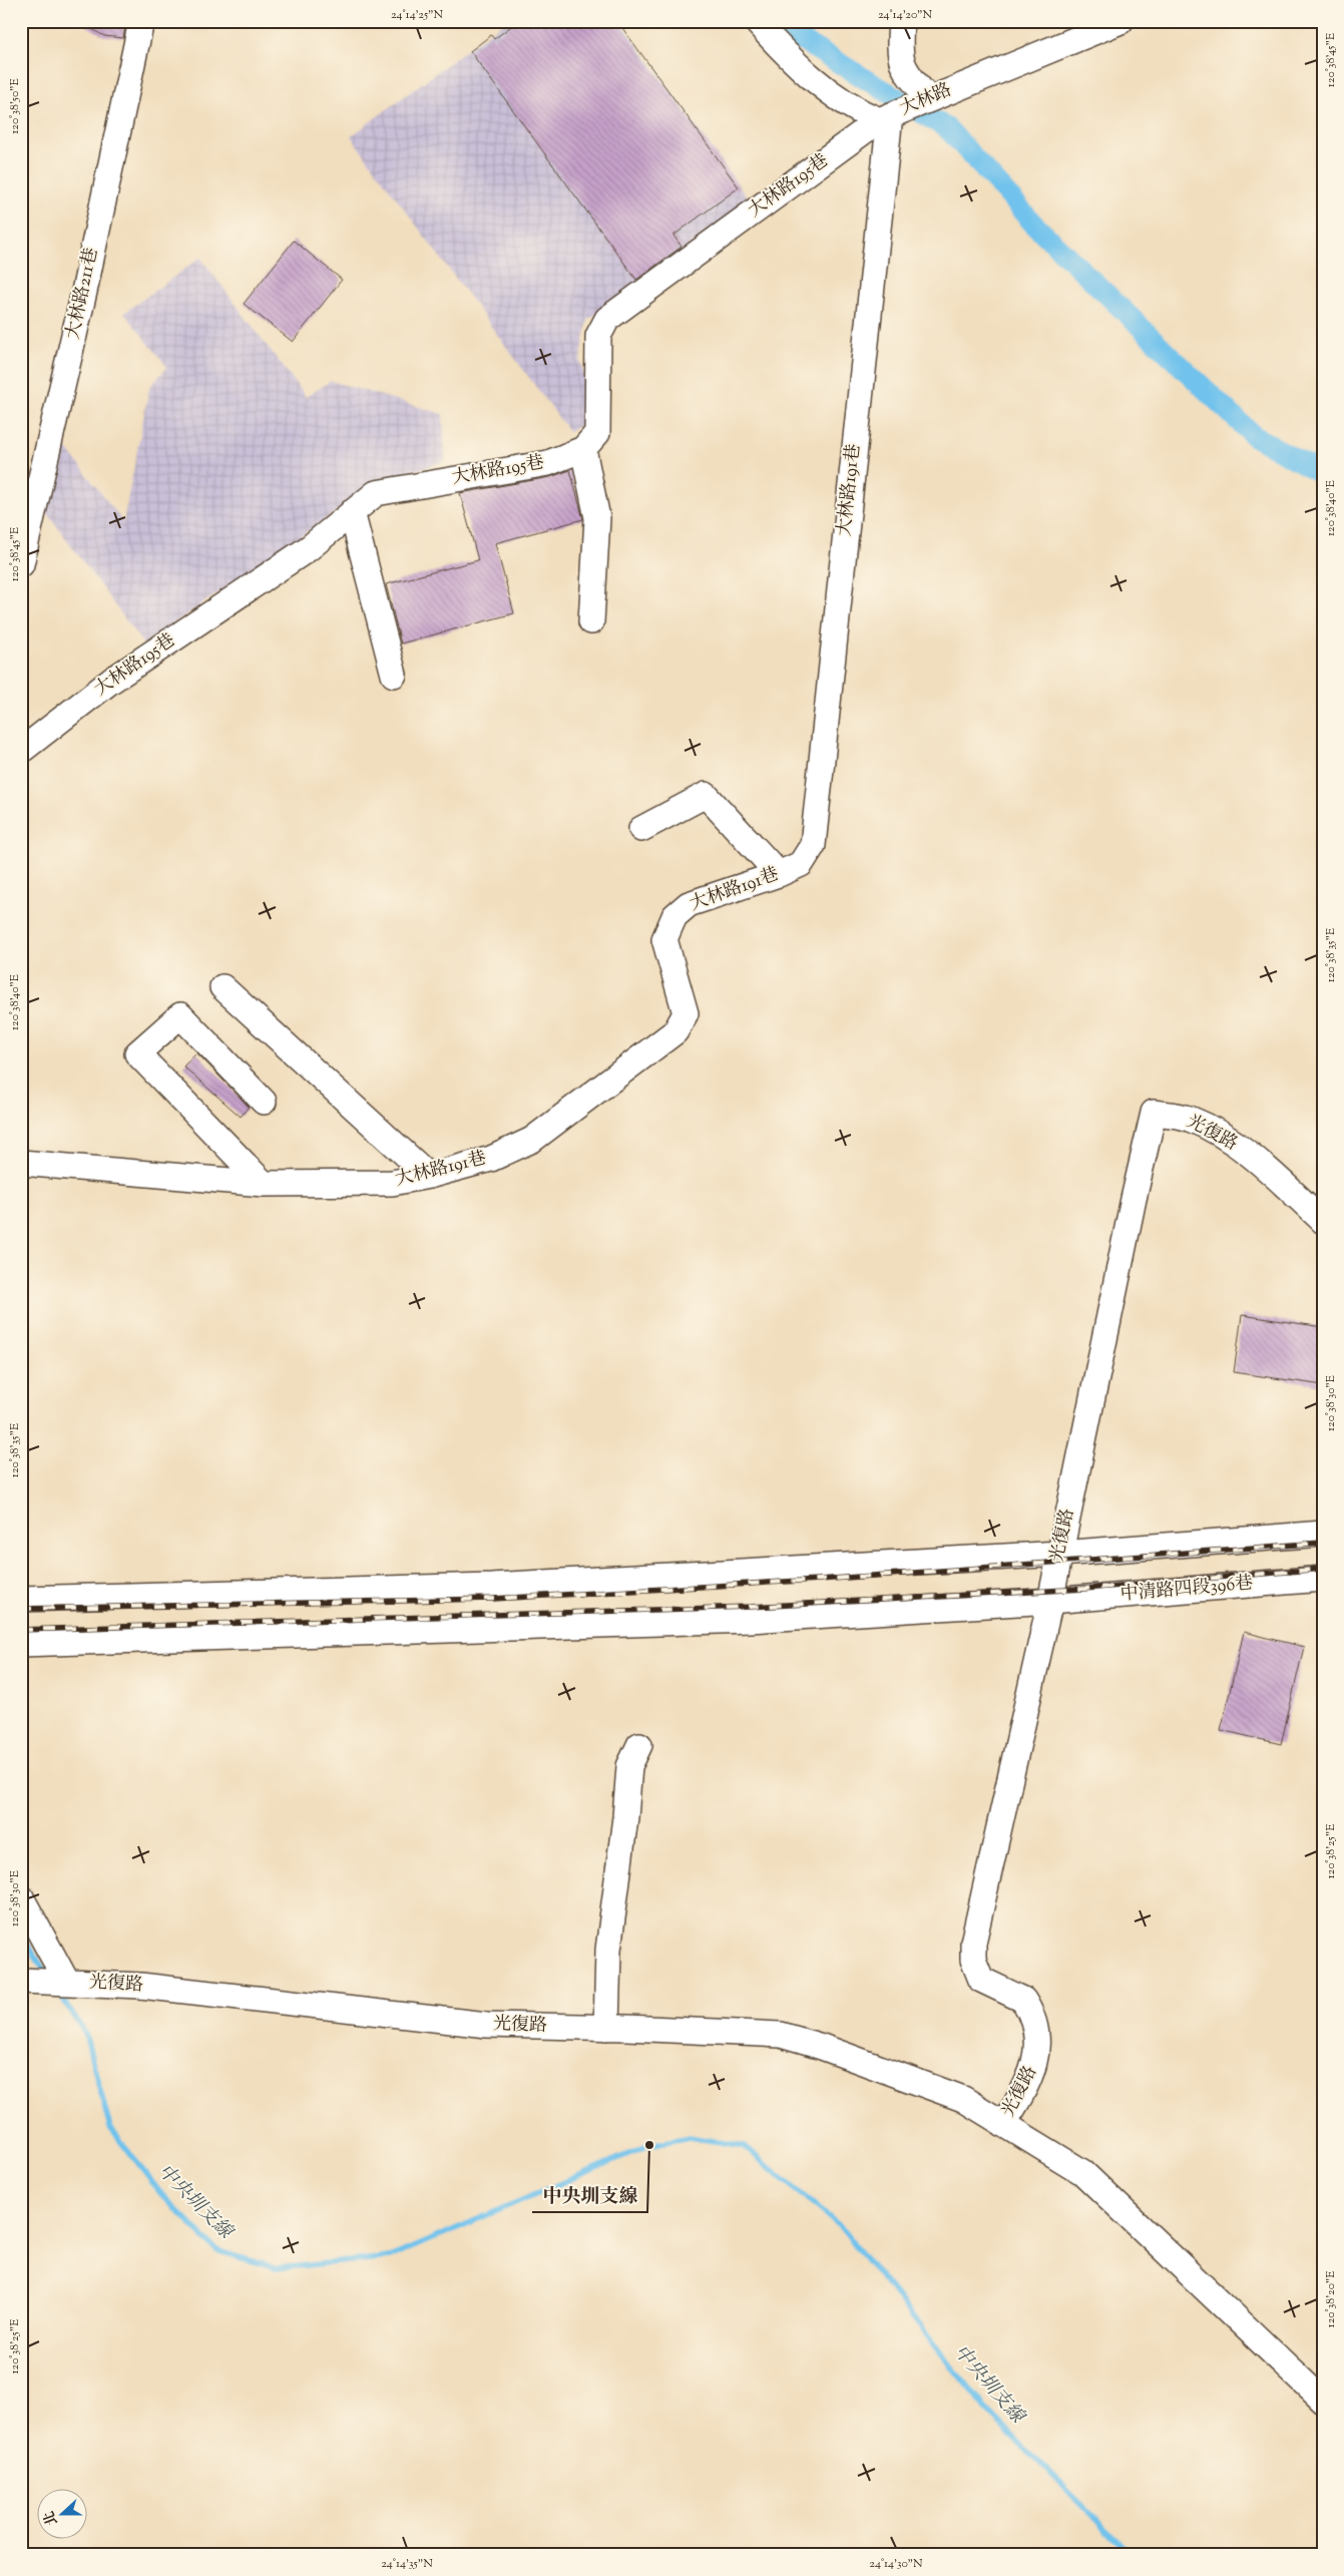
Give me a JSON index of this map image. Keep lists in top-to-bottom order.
{
  "streets": {
    "street": [
      "大林路",
      "大林路195巷",
      "大林路211巷",
      "大林路191巷",
      "光復路",
      "中清路四段396巷"
    ]
  },
  "crossings": [
    ["大林路", "大林路195巷"],
    ["大林路", "大林路191巷"],
    ["大林路195巷", "大林路191巷"],
    ["光復路", "中清路四段396巷"]
  ],
  "water": ["中央圳支線"],
  "places": ["中央圳支線"],
  "north": "left",
  "coordinates": [
    "24°14'25\"N",
    "24°14'20\"N",
    "120°38'45\"E",
    "120°38'50\"E",
    "120°38'40\"E",
    "120°38'35\"E",
    "120°38'30\"E",
    "120°38'25\"E",
    "120°38'20\"E",
    "24°14'35\"N",
    "24°14'30\"N"
  ]
}
